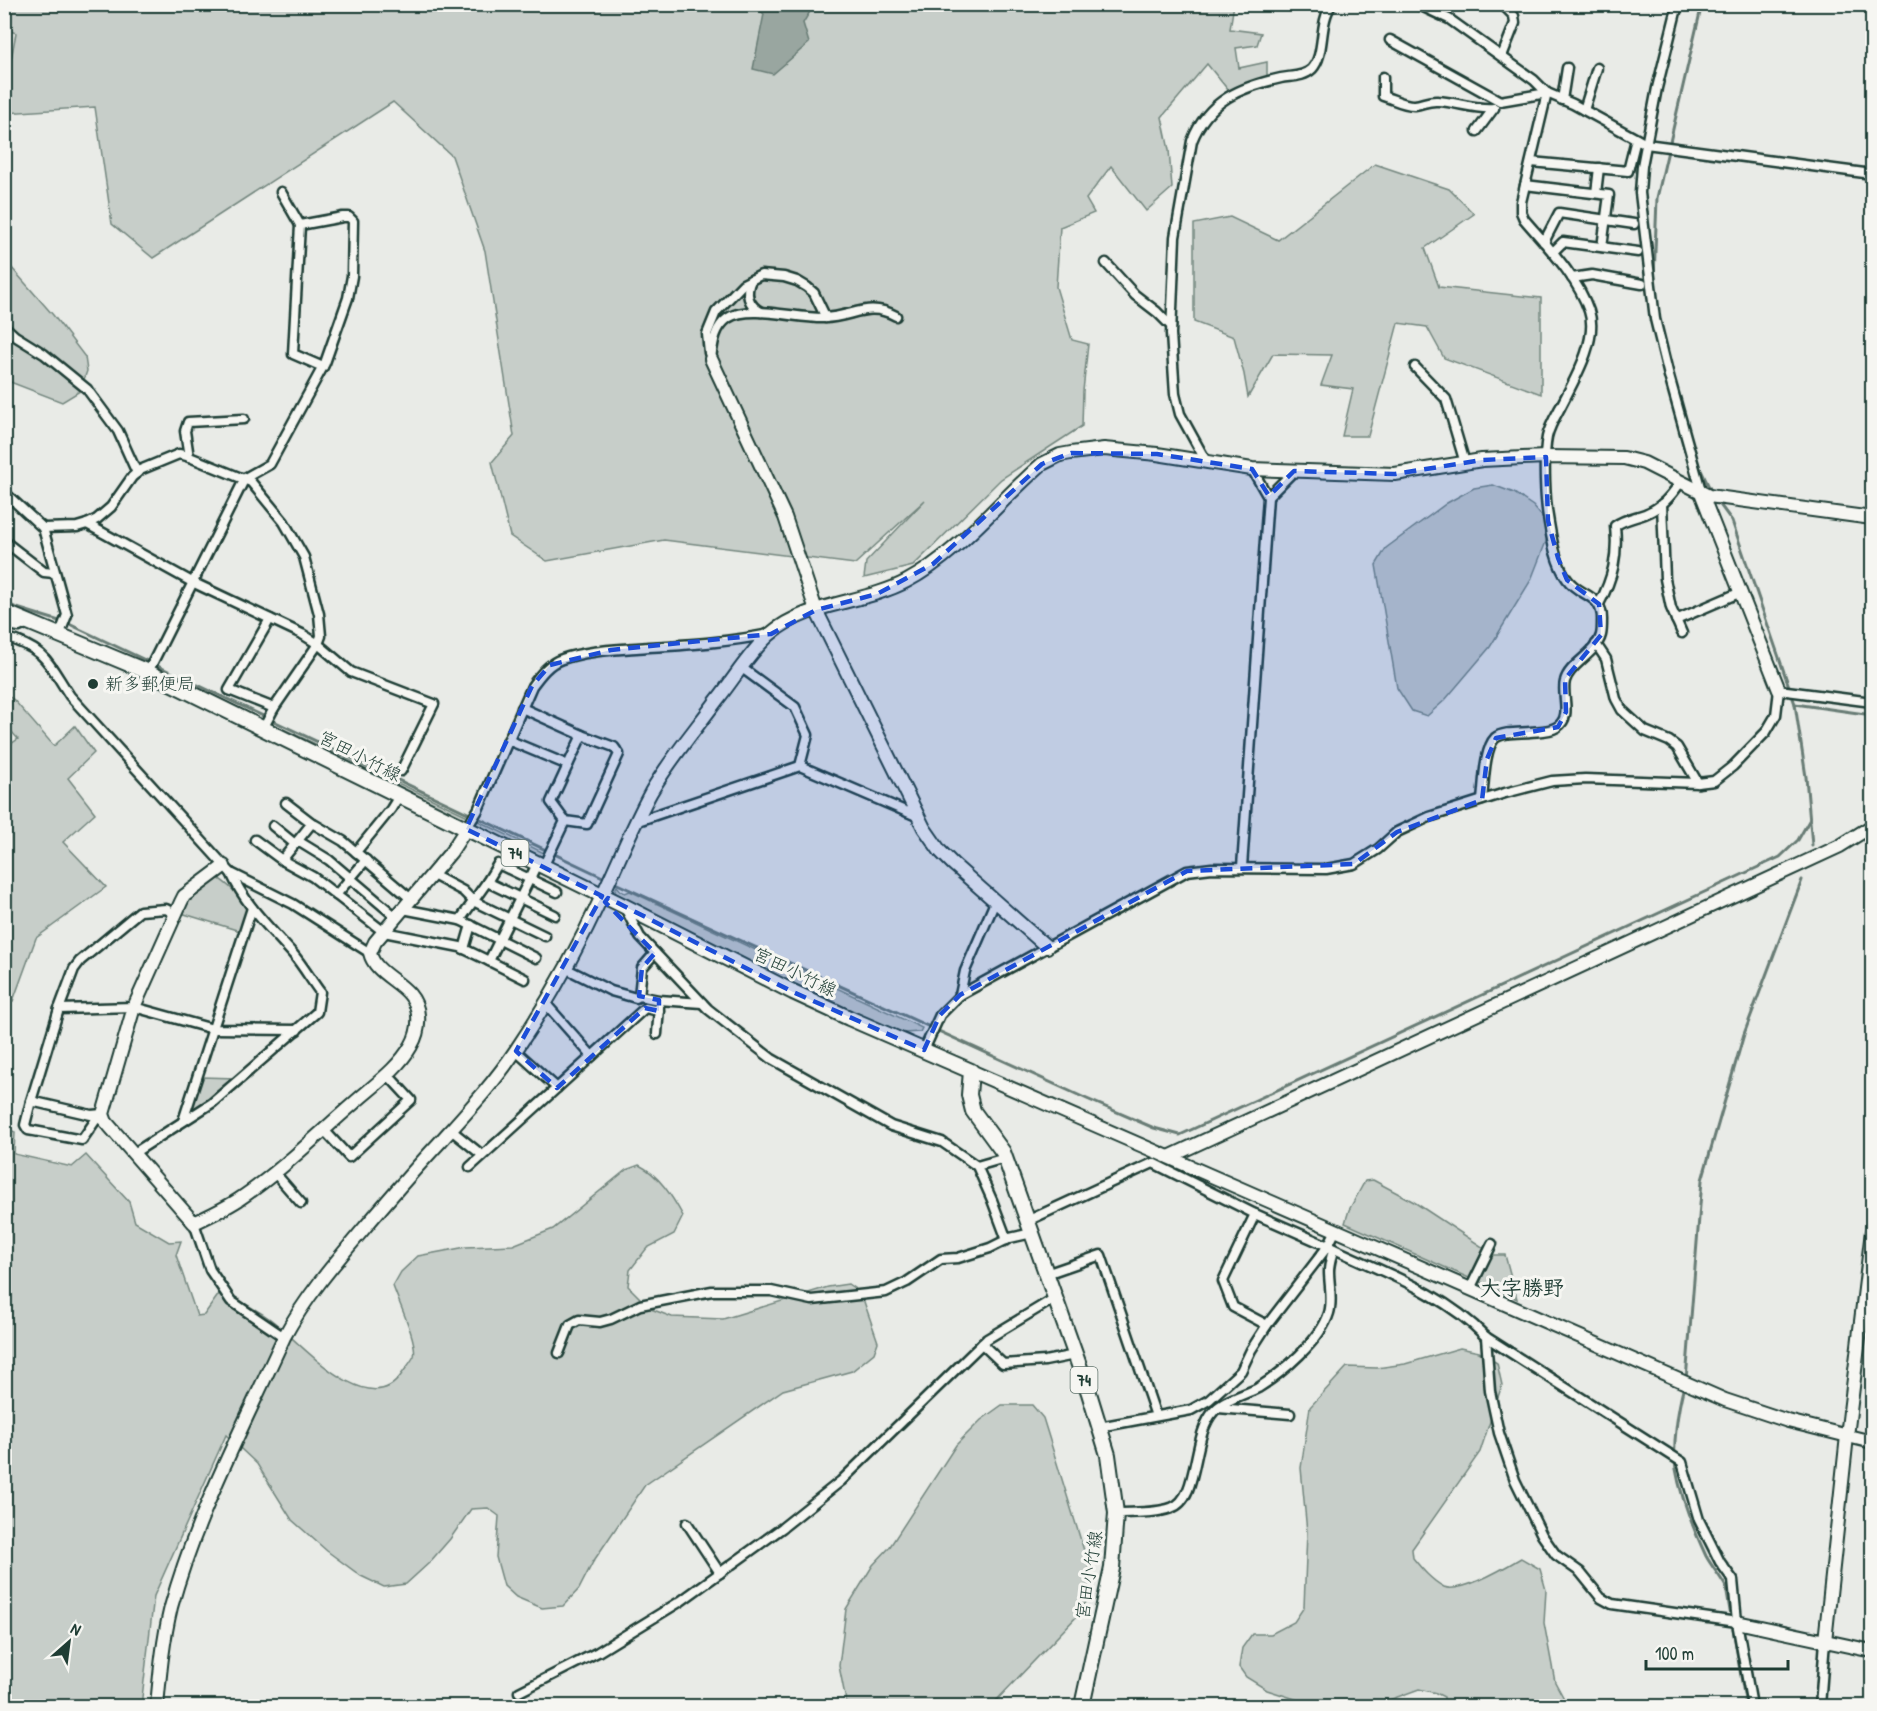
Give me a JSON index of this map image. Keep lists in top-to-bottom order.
{
  "streets": {
    "main road": ["宮田小竹線", "74"]
  },
  "districts": ["大字勝野"],
  "places": ["新多郵便局"],
  "scale_bar": "100 m",
  "north": "top right"
}
